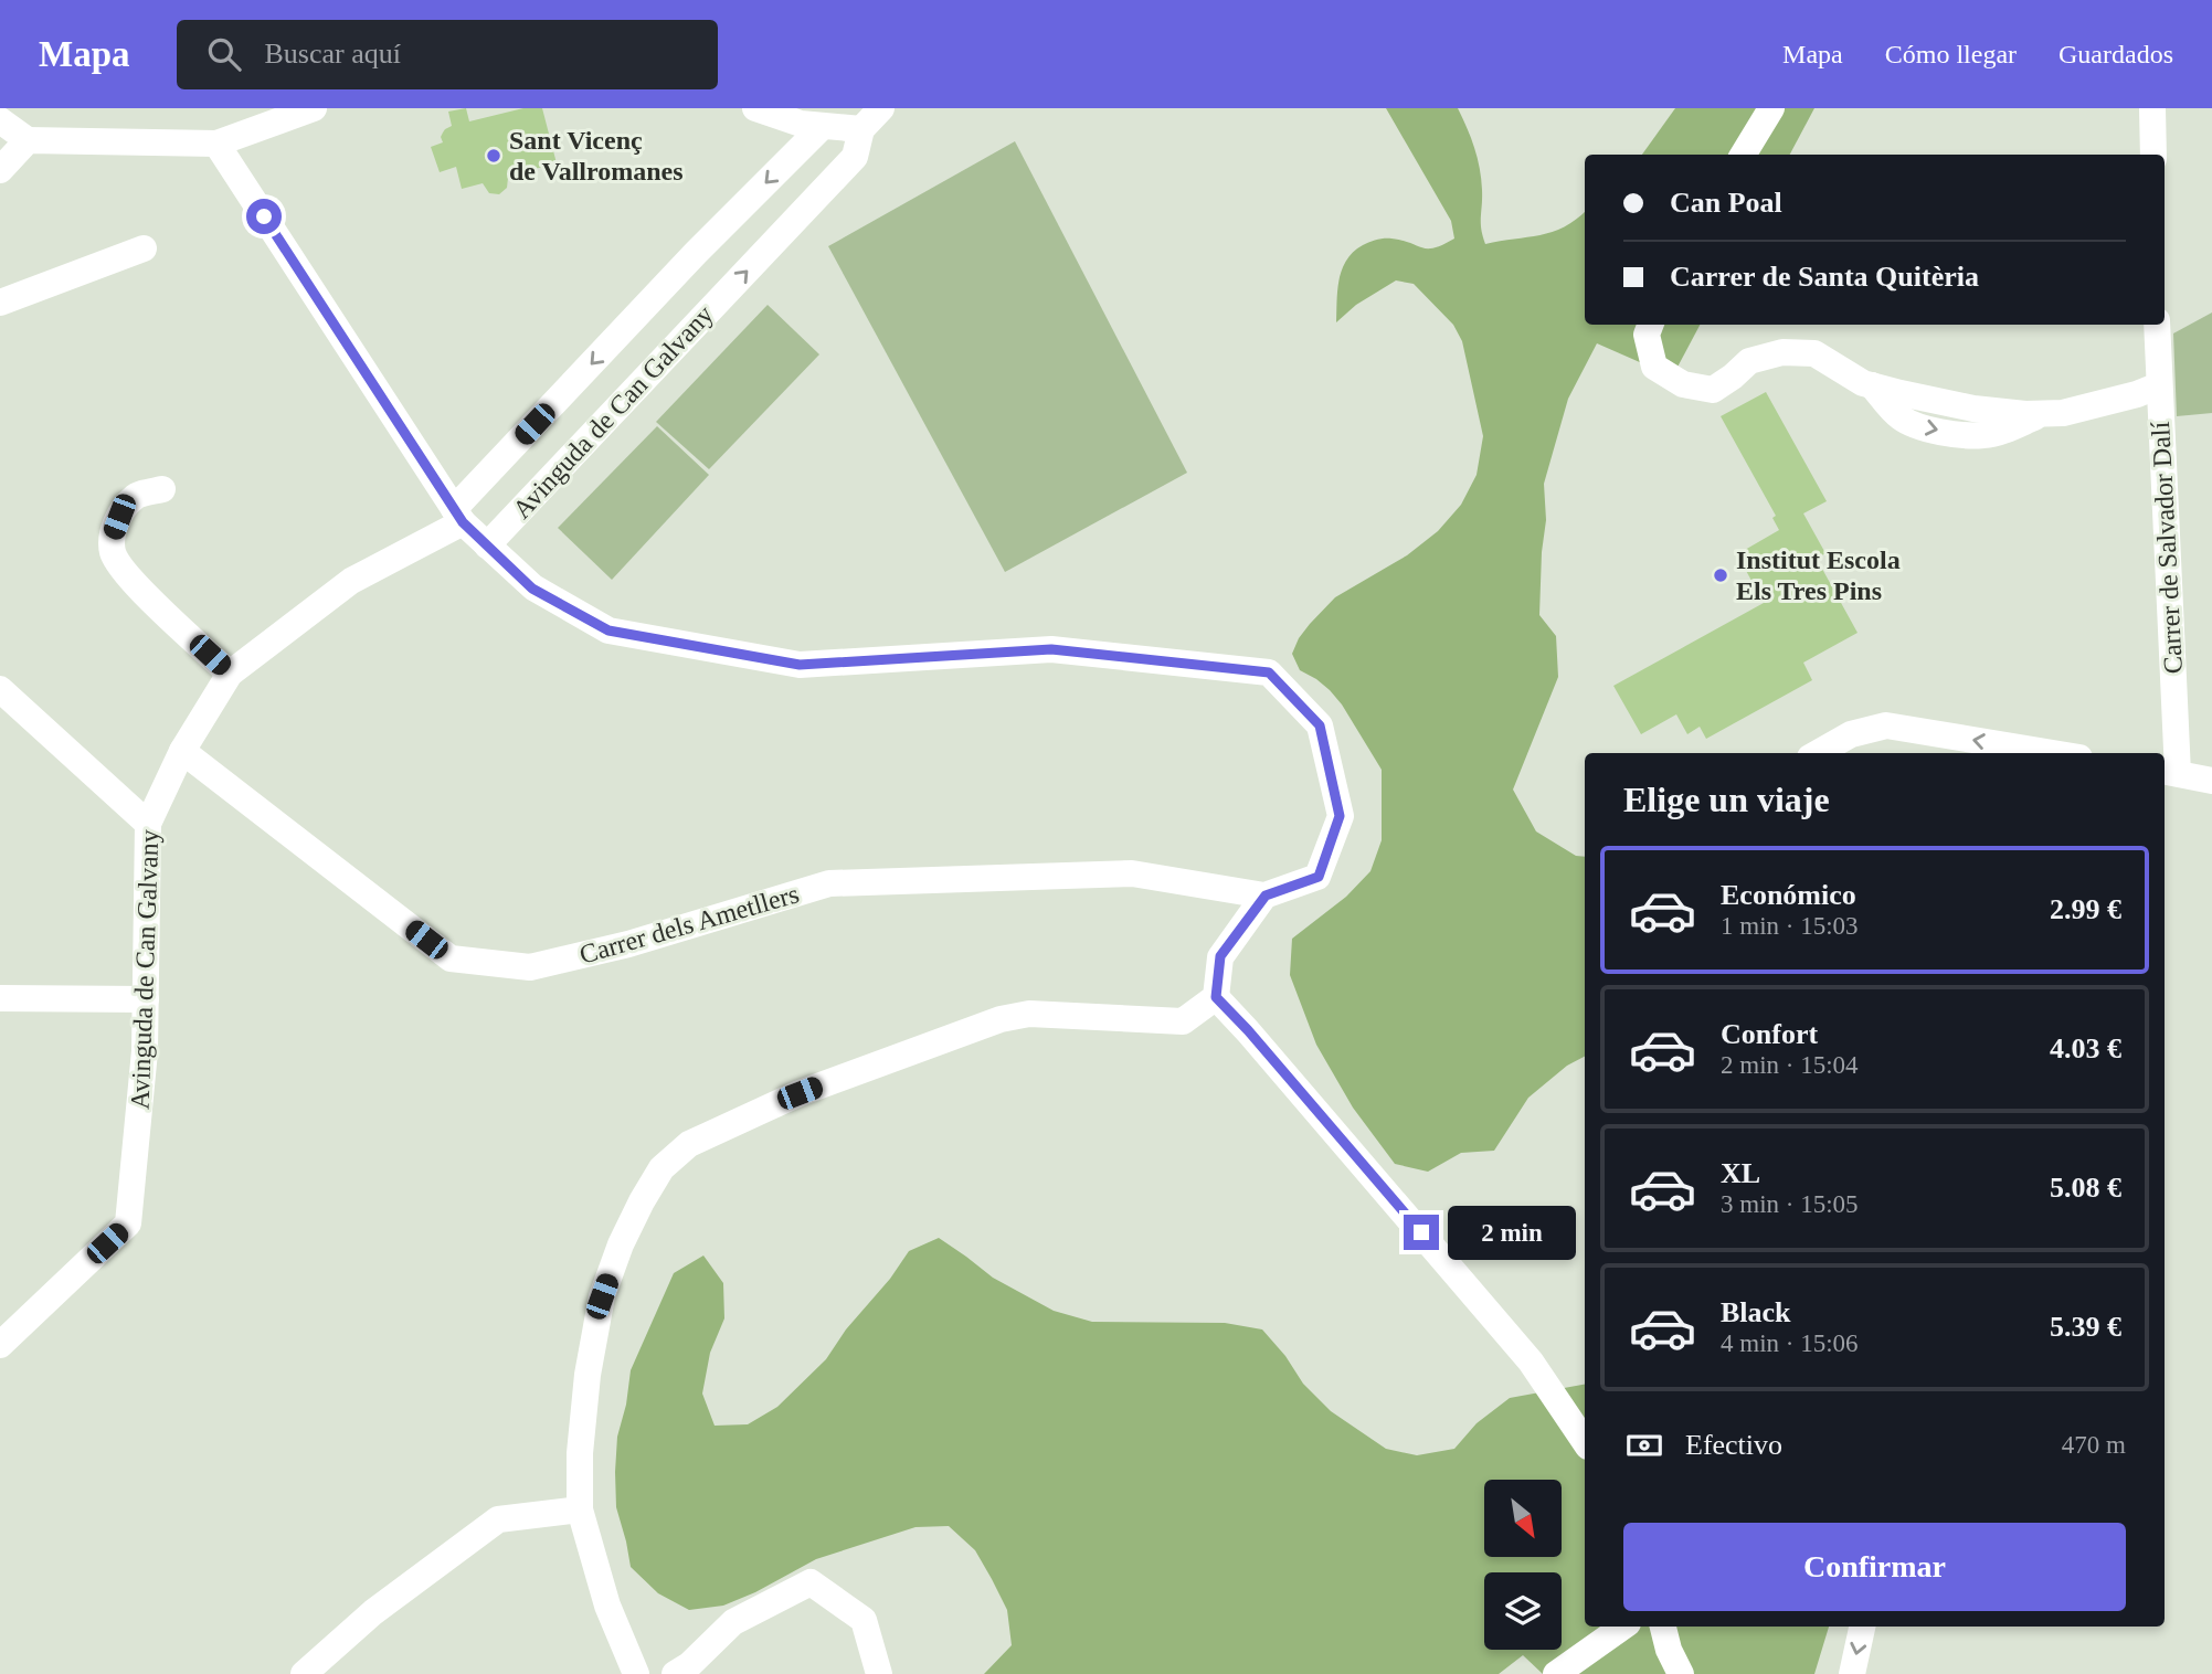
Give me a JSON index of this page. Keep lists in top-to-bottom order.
{
  "streets": {
    "street": ["Avinguda de Can Galvany", "Carrer de Salvador Dalí", "Carrer dels Ametllers"]
  },
  "crossings": [
    ["Avinguda de Can Galvany", "Carrer dels Ametllers"]
  ],
  "places": ["Sant Vicenç de Vallromanes", "Institut Escola Els Tres Pins"],
  "north": "bottom right",
  "page": {
    "header": "Mapa",
    "search": "Buscar aquí",
    "nav": ["Mapa", "Cómo llegar", "Guardados"],
    "banner": ["Can Poal", "Carrer de Santa Quitèria"],
    "heading": "Elige un viaje",
    "list": [
      {
        "name": "Económico",
        "note": "1 min · 15:03",
        "value": "2.99 €"
      },
      {
        "name": "Confort",
        "note": "2 min · 15:04",
        "value": "4.03 €"
      },
      {
        "name": "XL",
        "note": "3 min · 15:05",
        "value": "5.08 €"
      },
      {
        "name": "Black",
        "note": "4 min · 15:06",
        "value": "5.39 €"
      }
    ],
    "bubble": "2 min",
    "pay": ["Efectivo", "470 m"],
    "buttons": "Confirmar"
  }
}
